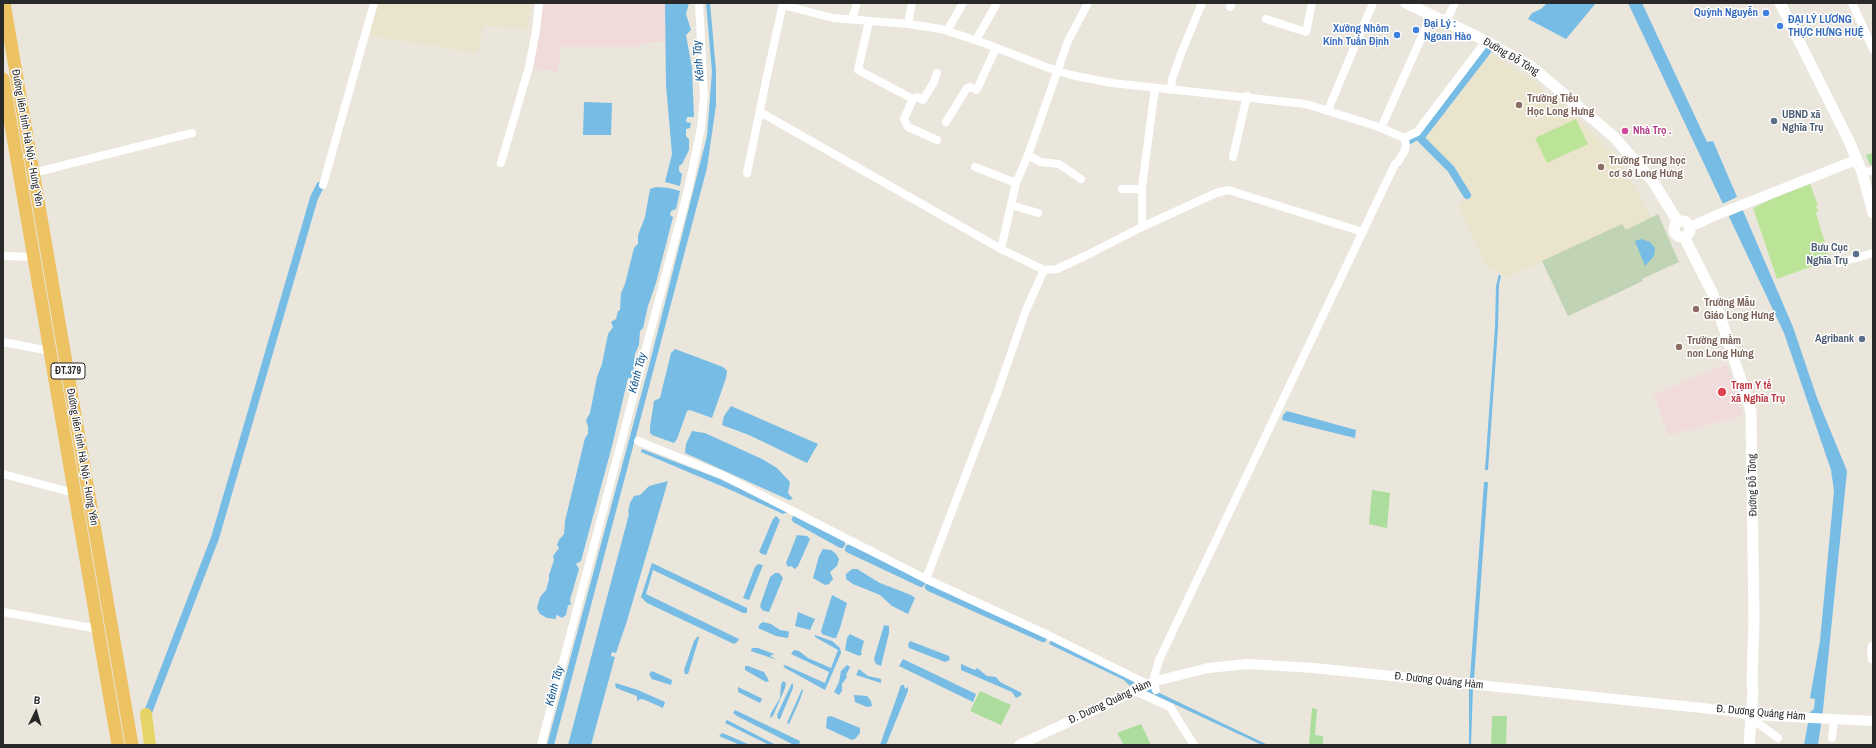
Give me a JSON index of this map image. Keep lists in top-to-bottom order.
{
  "streets": {
    "highway": ["Đường liên tỉnh Hà Nội - Hưng Yên", "ĐT.379"],
    "main road": ["Đường Đỗ Tông"],
    "street": ["Đ. Dương Quảng Hàm"]
  },
  "crossings": [
    ["Đường Đỗ Tông", "Đ. Dương Quảng Hàm"]
  ],
  "water": ["Kênh Tây"],
  "places": [
    "Quỳnh Nguyễn",
    "ĐẠI LÝ LƯƠNG THỰC HƯNG HUỆ",
    "Đại Lý : Ngoan Hào",
    "Xưởng Nhôm Kính Tuấn Định",
    "Trường Tiểu Học Long Hưng",
    "UBND xã Nghĩa Trụ",
    "Nhà Trọ .",
    "Trường Trung học cơ sở Long Hưng",
    "Bưu Cục Nghĩa Trụ",
    "Trường Mẫu Giáo Long Hưng",
    "Agribank",
    "Trường mầm non Long Hưng",
    "Trạm Y tế xã Nghĩa Trụ"
  ],
  "north": "top"
}
